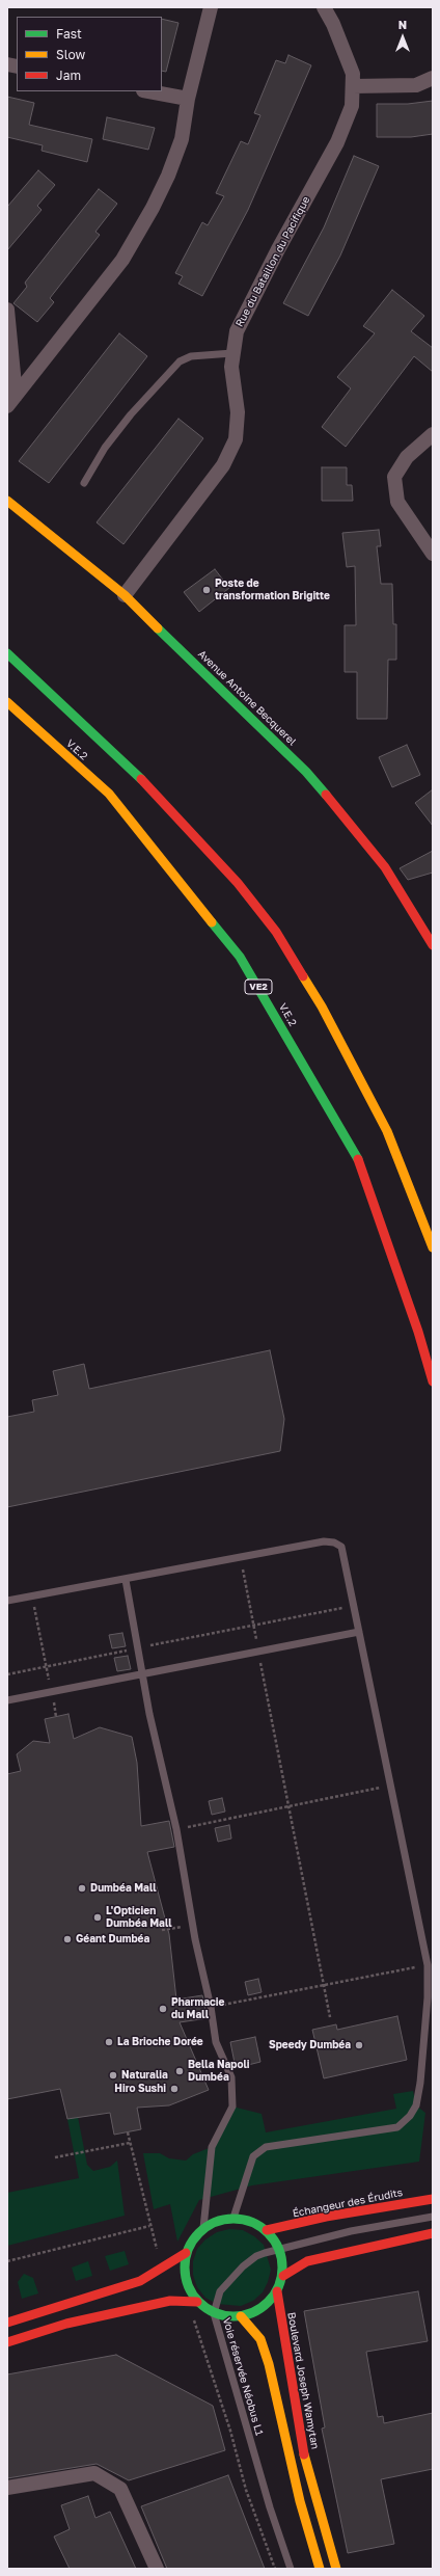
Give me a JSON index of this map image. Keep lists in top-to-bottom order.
{
  "streets": {
    "main road": [
      "Avenue Antoine Becquerel",
      "V.E.2",
      "VE2",
      "Échangeur des Érudits",
      "Boulevard Joseph Wamytan"
    ],
    "street": ["Rue du Bataillon du Pacifique"],
    "lane": ["Voie réservée Néobus L1"]
  },
  "crossings": [
    ["Rue du Bataillon du Pacifique", "Avenue Antoine Becquerel"]
  ],
  "places": [
    "Poste de transformation Brigitte",
    "Dumbéa Mall",
    "L'Opticien Dumbéa Mall",
    "Géant Dumbéa",
    "Pharmacie du Mall",
    "La Brioche Dorée",
    "Speedy Dumbéa",
    "Bella Napoli Dumbéa",
    "Naturalia",
    "Hiro Sushi"
  ],
  "legend": ["Fast", "Slow", "Jam"],
  "north": "top"
}
